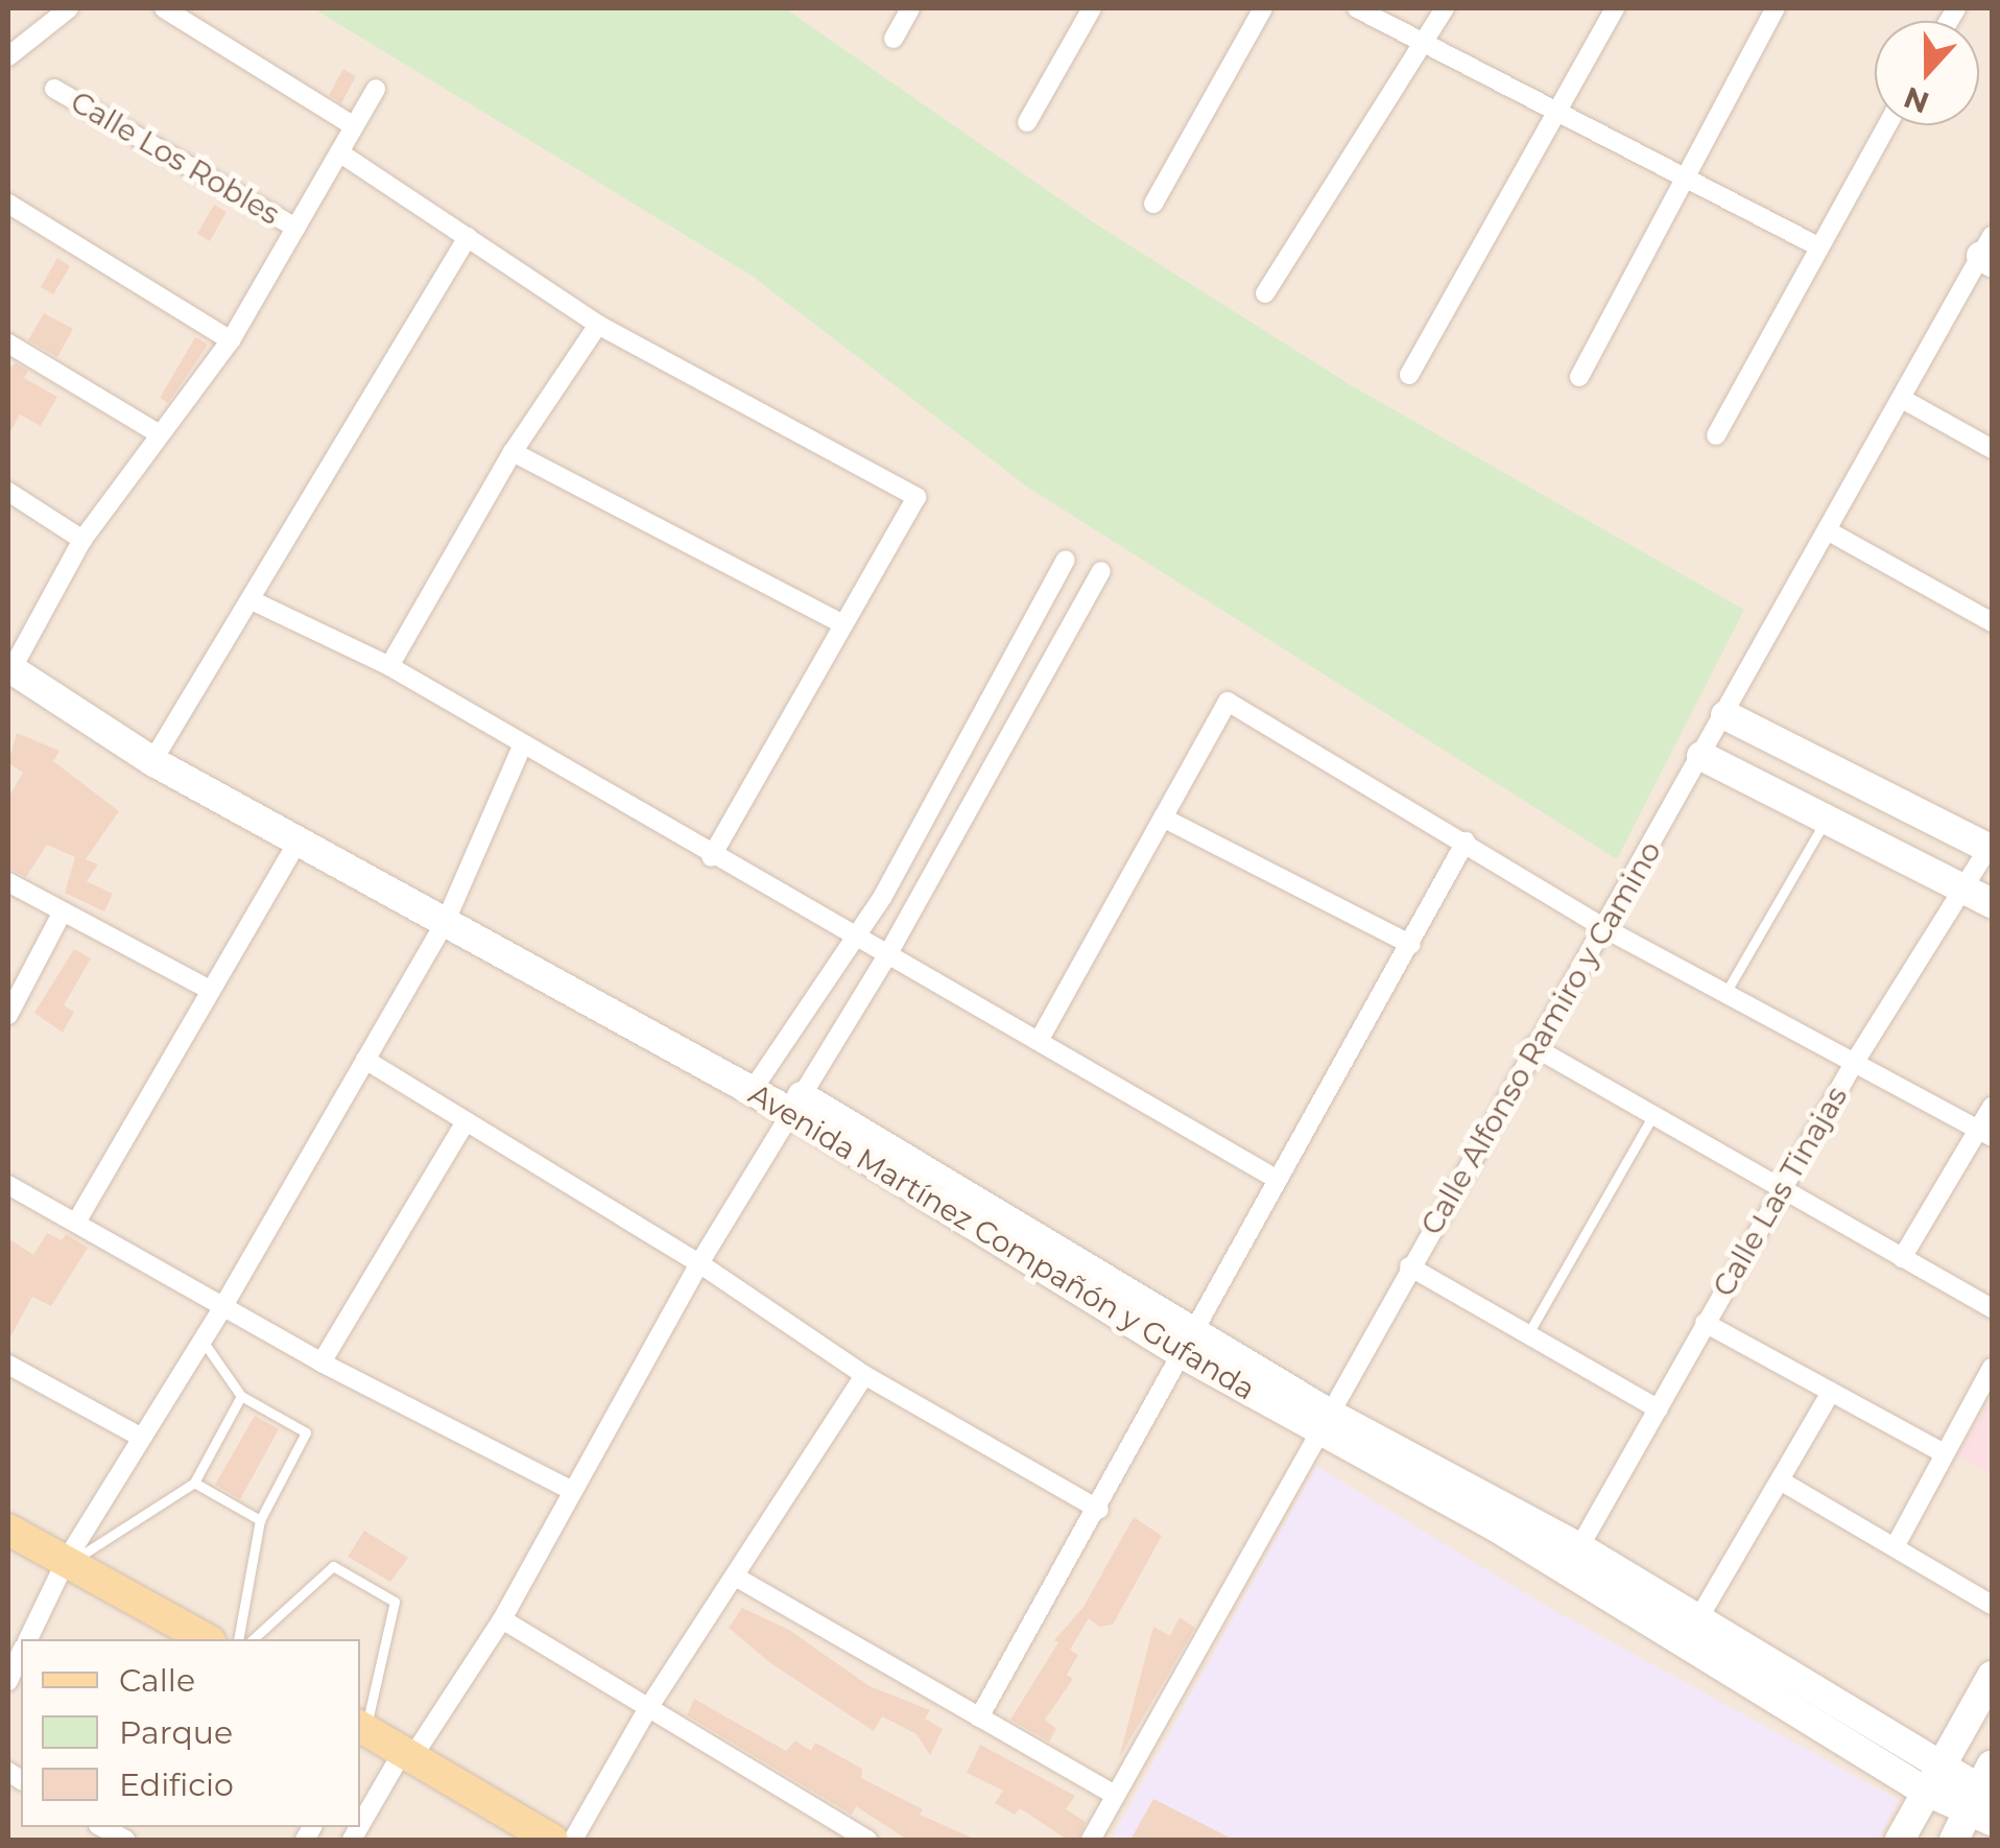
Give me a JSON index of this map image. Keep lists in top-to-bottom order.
{
  "streets": {
    "street": [
      "Calle Los Robles",
      "Calle Alfonso Ramiro y Camino",
      "Calle Las Tinajas",
      "Avenida Martínez Compañón y Gufanda"
    ]
  },
  "crossings": [
    ["Calle Alfonso Ramiro y Camino", "Avenida Martínez Compañón y Gufanda"],
    ["Calle Las Tinajas", "Avenida Martínez Compañón y Gufanda"]
  ],
  "legend": ["Calle", "Parque", "Edificio"],
  "north": "bottom"
}
